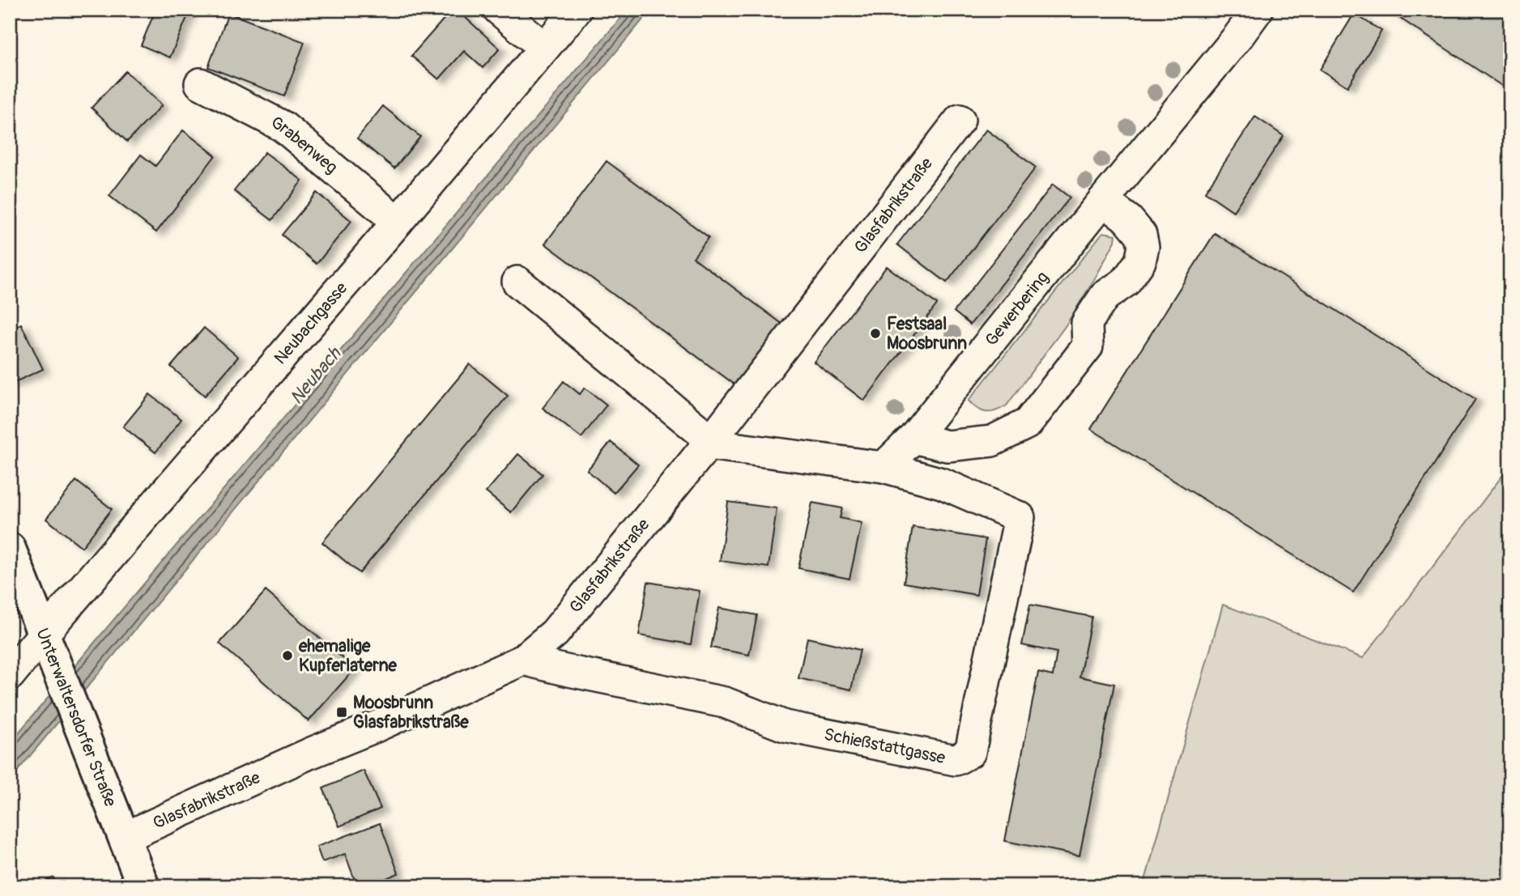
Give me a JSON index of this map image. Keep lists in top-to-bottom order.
{
  "streets": {
    "main road": ["Unterwaltersdorfer Straße"],
    "street": [
      "Grabenweg",
      "Glasfabrikstraße",
      "Gewerbering",
      "Neubachgasse",
      "Schießstattgasse"
    ]
  },
  "crossings": [
    ["Grabenweg", "Neubachgasse"],
    ["Glasfabrikstraße", "Unterwaltersdorfer Straße"],
    ["Glasfabrikstraße", "Schießstattgasse"],
    ["Gewerbering", "Schießstattgasse"],
    ["Neubachgasse", "Unterwaltersdorfer Straße"]
  ],
  "water": ["Neubach"],
  "places": {
    "other": ["Festsaal Moosbrunn", "ehemalige Kupferlaterne"],
    "transit": ["Moosbrunn Glasfabrikstraße"]
  }
}
